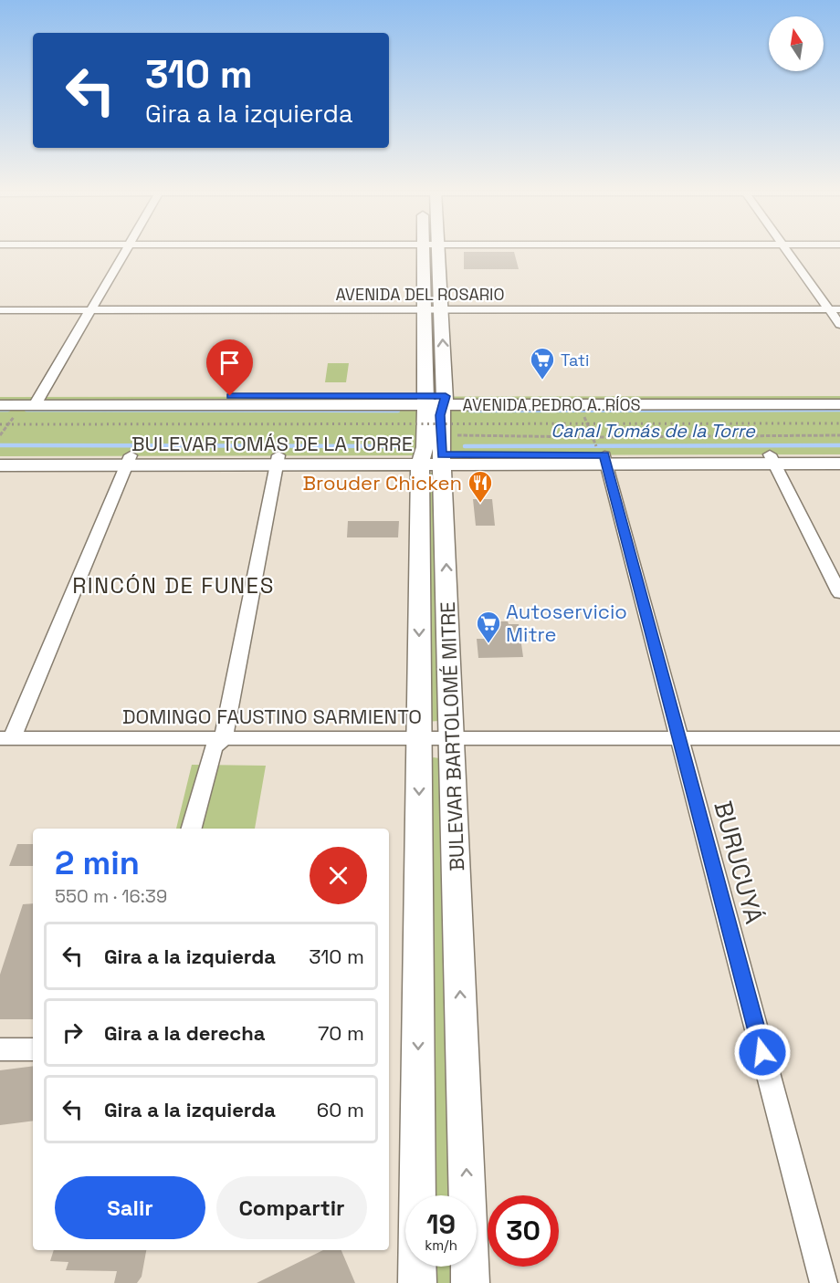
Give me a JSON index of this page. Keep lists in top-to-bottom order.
{
  "streets": {
    "main road": ["AVENIDA PEDRO A. RÍOS", "BULEVAR TOMÁS DE LA TORRE", "BULEVAR BARTOLOMÉ MITRE"],
    "street": ["AVENIDA DEL ROSARIO", "DOMINGO FAUSTINO SARMIENTO", "BURUCUYÁ"]
  },
  "crossings": [
    ["AVENIDA DEL ROSARIO", "BULEVAR BARTOLOMÉ MITRE"],
    ["AVENIDA PEDRO A. RÍOS", "BULEVAR BARTOLOMÉ MITRE"],
    ["BULEVAR TOMÁS DE LA TORRE", "BULEVAR BARTOLOMÉ MITRE"],
    ["BULEVAR TOMÁS DE LA TORRE", "BURUCUYÁ"],
    ["DOMINGO FAUSTINO SARMIENTO", "BULEVAR BARTOLOMÉ MITRE"],
    ["DOMINGO FAUSTINO SARMIENTO", "BURUCUYÁ"]
  ],
  "districts": ["RINCÓN DE FUNES"],
  "water": ["Canal Tomás de la Torre"],
  "places": {
    "supermarket": ["Tati", "Autoservicio Mitre"],
    "restaurant": ["Brouder Chicken"]
  },
  "north": "top",
  "page": {
    "turn": ["310 m", "Gira a la izquierda"],
    "heading": ["2 min", "550 m · 16:39"],
    "list": [
      {
        "name": "Gira a la izquierda",
        "value": "310 m"
      },
      {
        "name": "Gira a la derecha",
        "value": "70 m"
      },
      {
        "name": "Gira a la izquierda",
        "value": "60 m"
      }
    ],
    "buttons": ["Salir", "Compartir"],
    "speed": "19 km/h",
    "limit": "30"
  }
}
